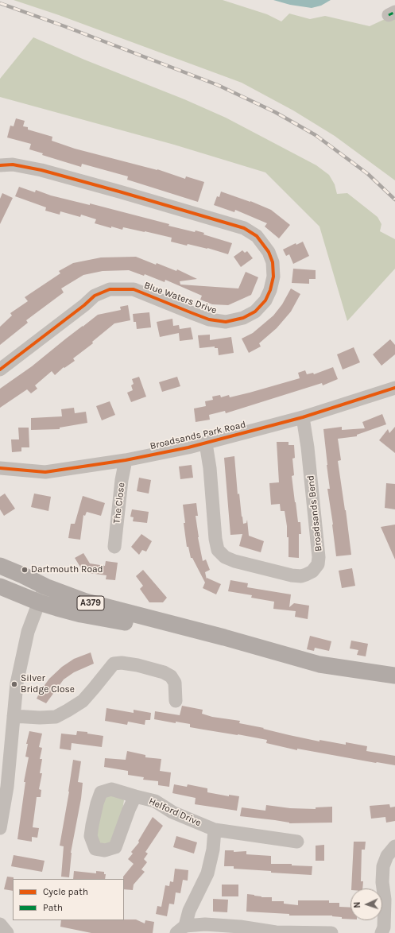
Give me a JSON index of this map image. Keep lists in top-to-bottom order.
{
  "streets": {
    "main road": ["A379"],
    "street": [
      "Blue Waters Drive",
      "Broadsands Park Road",
      "The Close",
      "Broadsands Bend",
      "Helford Drive"
    ]
  },
  "crossings": [
    ["Broadsands Park Road", "The Close"],
    ["Broadsands Park Road", "Broadsands Bend"]
  ],
  "places": ["Dartmouth Road", "Silver Bridge Close"],
  "legend": ["Cycle path", "Path"],
  "north": "left"
}
